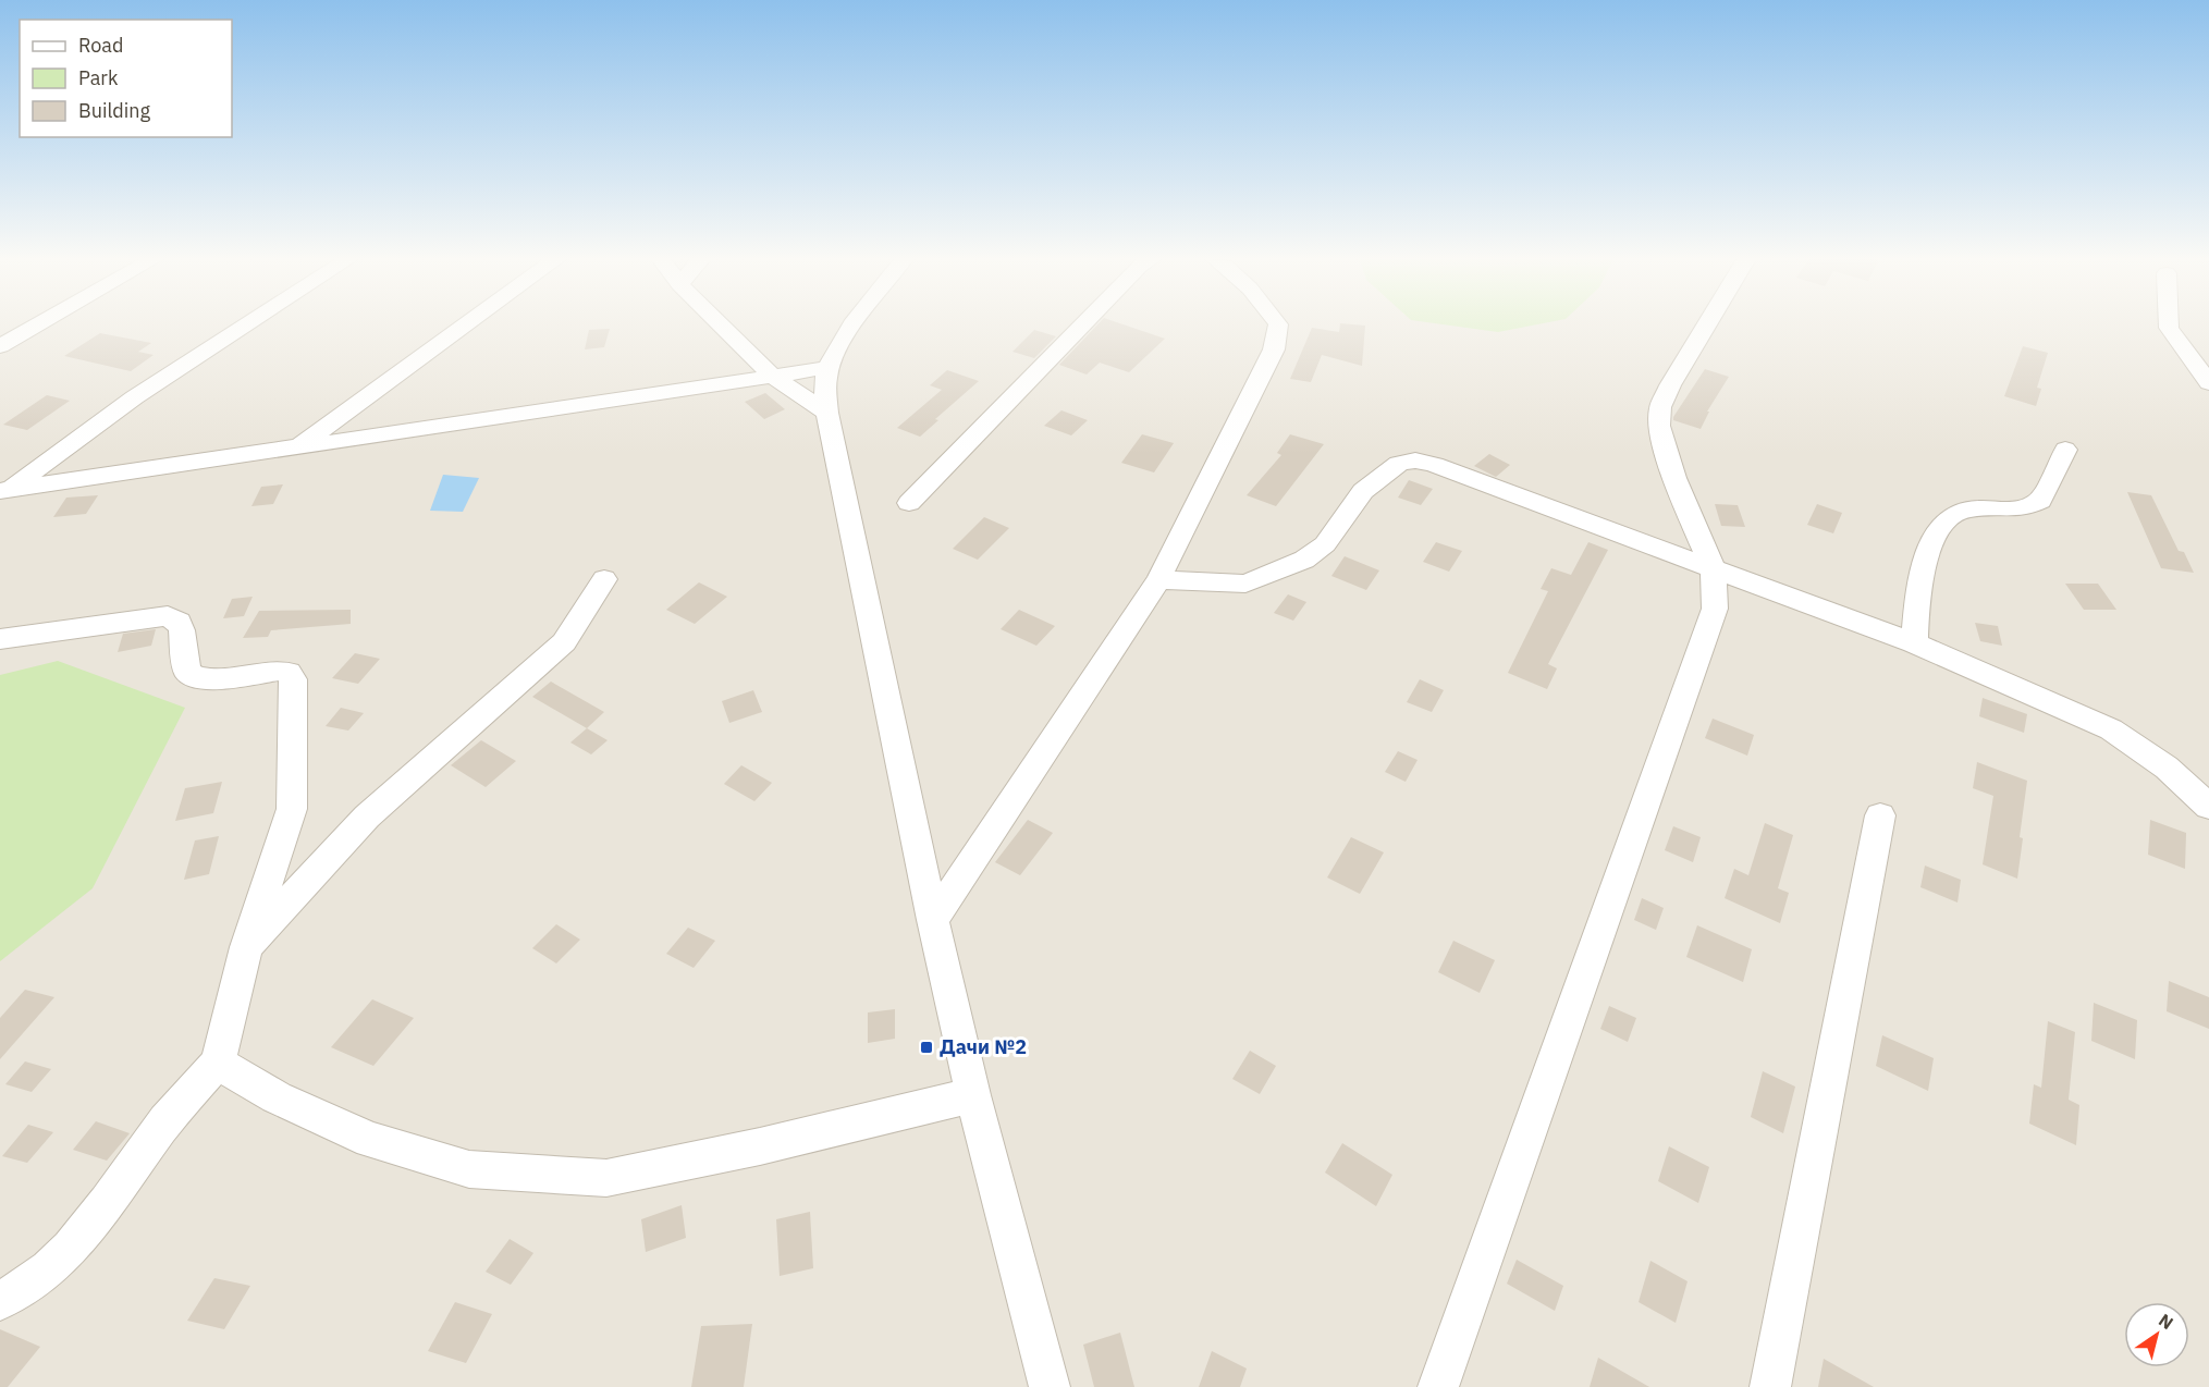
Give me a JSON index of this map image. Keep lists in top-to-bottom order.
{
  "places": {
    "transit": ["Дачи №2"]
  },
  "legend": ["Road", "Park", "Building"],
  "north": "top right"
}
